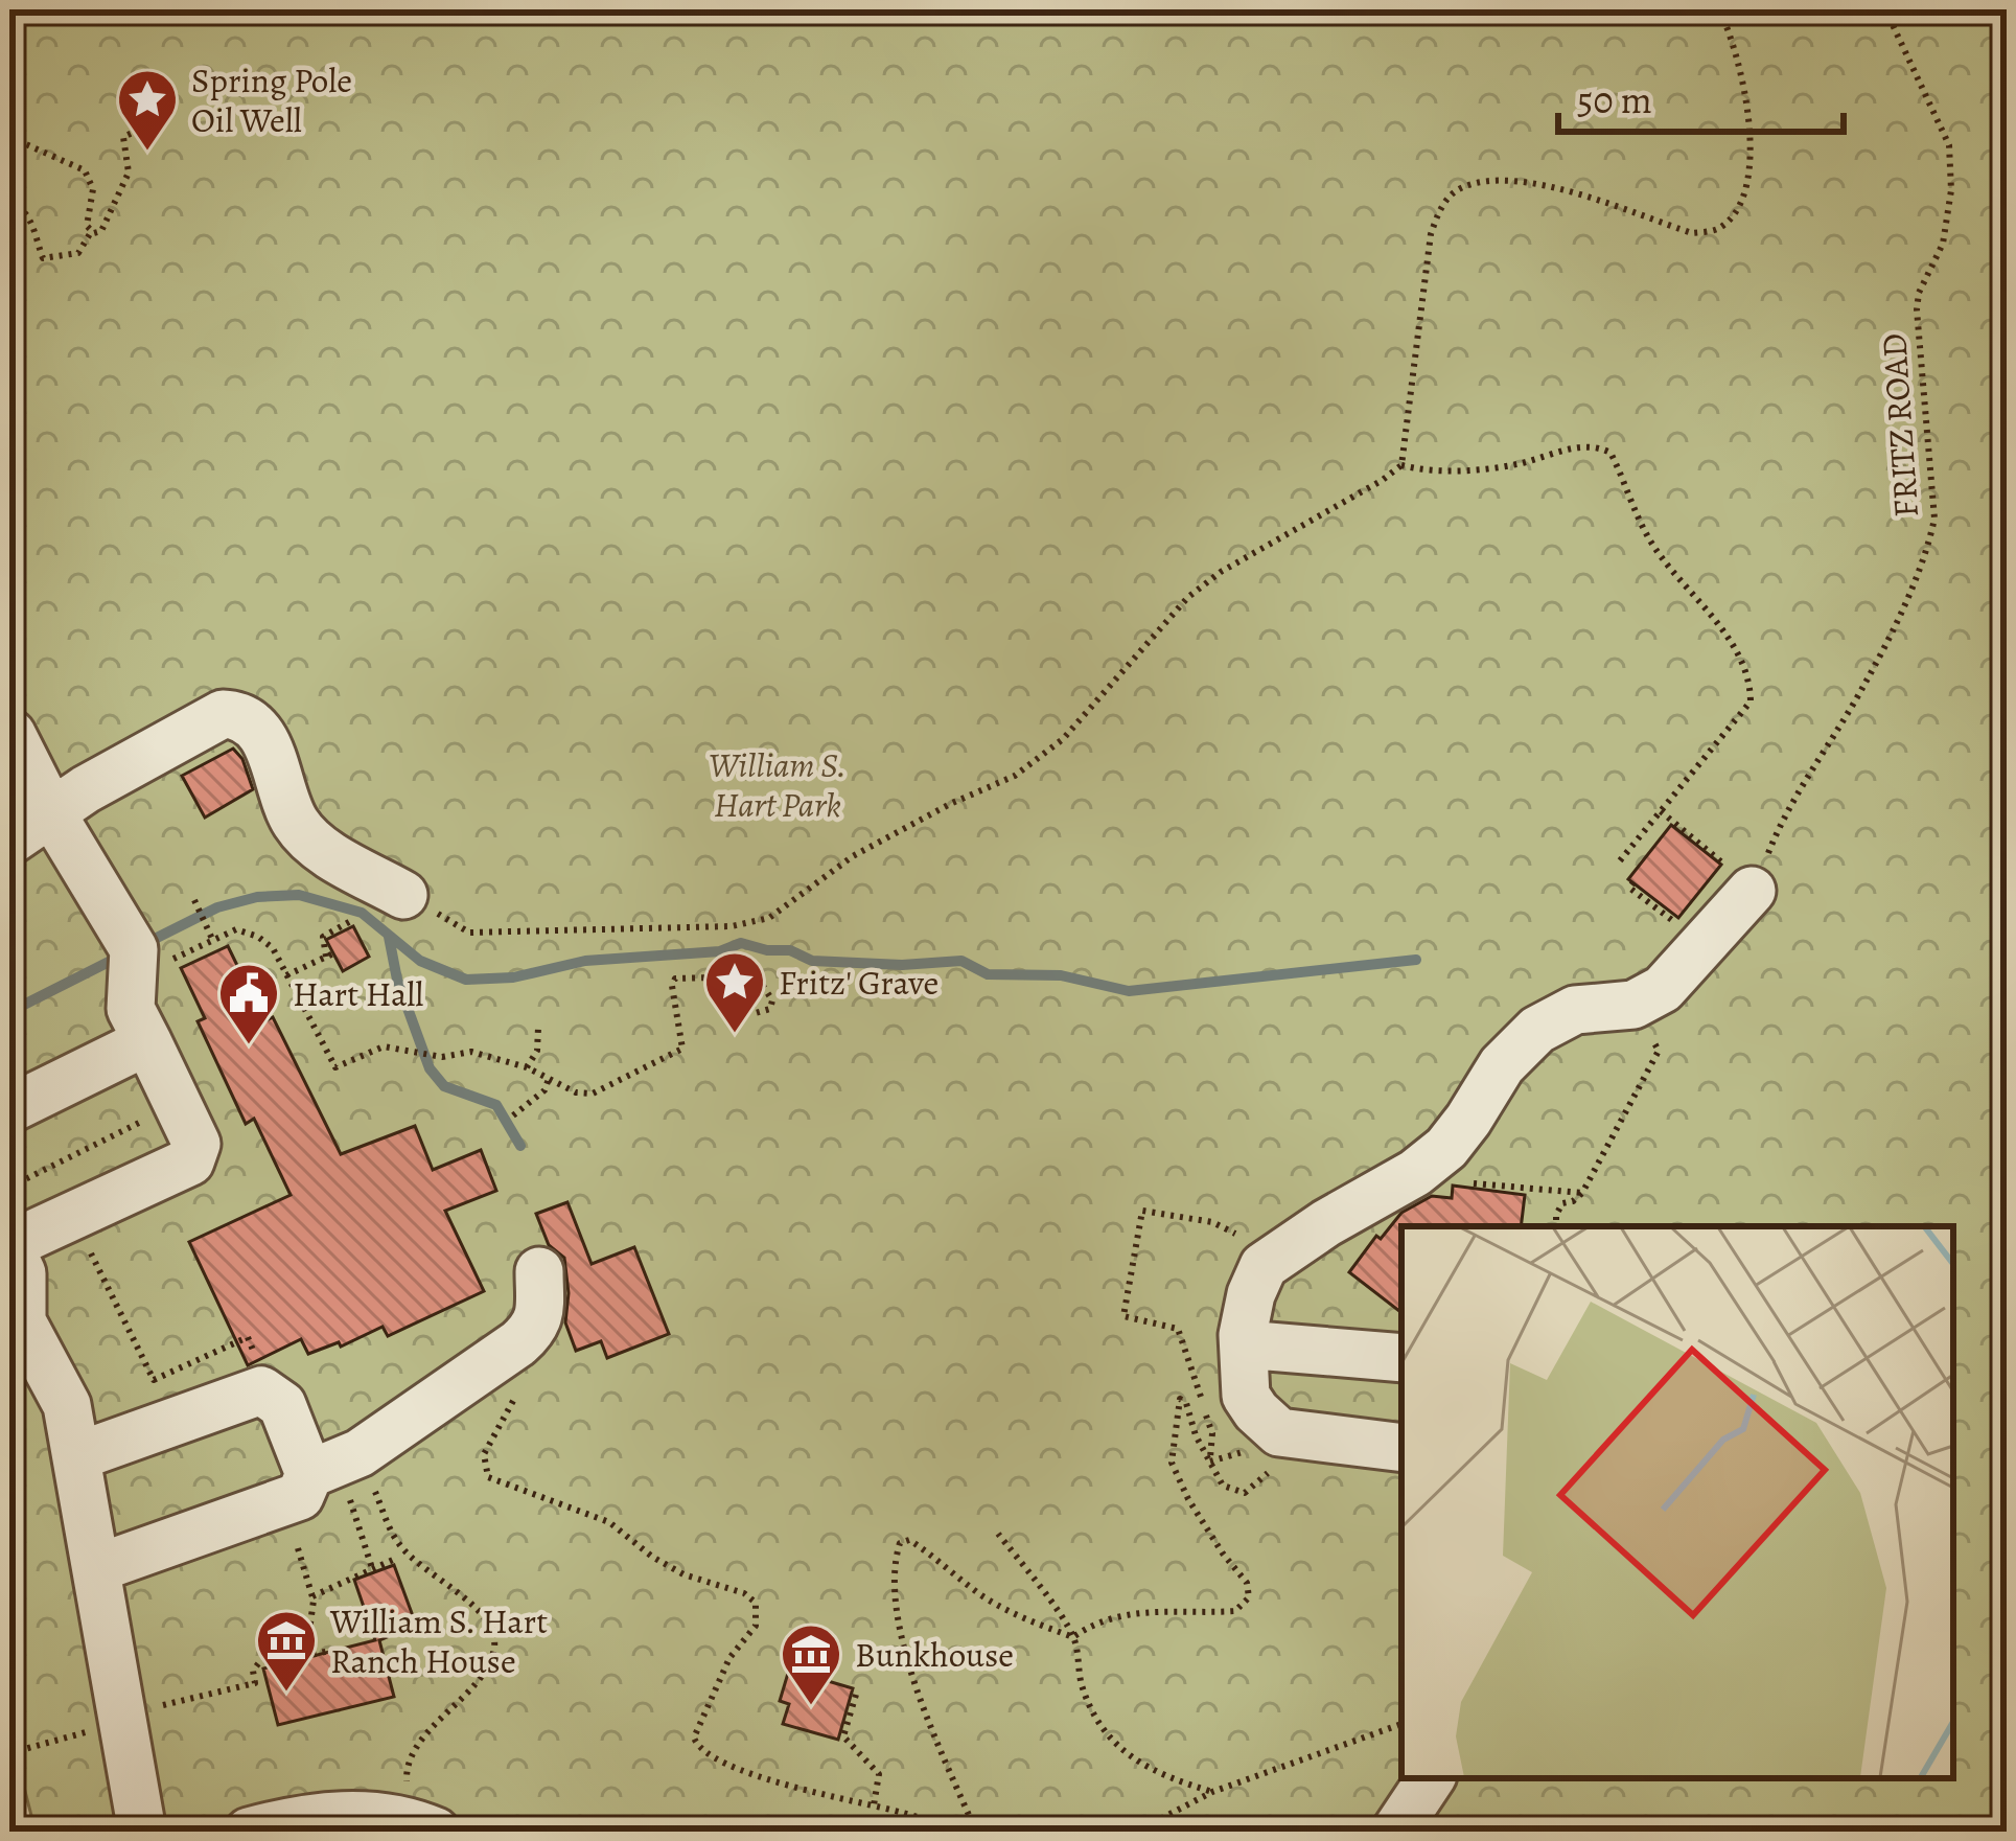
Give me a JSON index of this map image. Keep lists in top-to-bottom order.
{
  "streets": {
    "path": ["FRITZ ROAD"]
  },
  "parks": ["William S. Hart Park"],
  "places": {
    "place": ["Spring Pole Oil Well", "Fritz' Grave"],
    "public building": ["Hart Hall"],
    "museum": ["William S. Hart Ranch House", "Bunkhouse"]
  },
  "scale_bar": "50 m"
}
